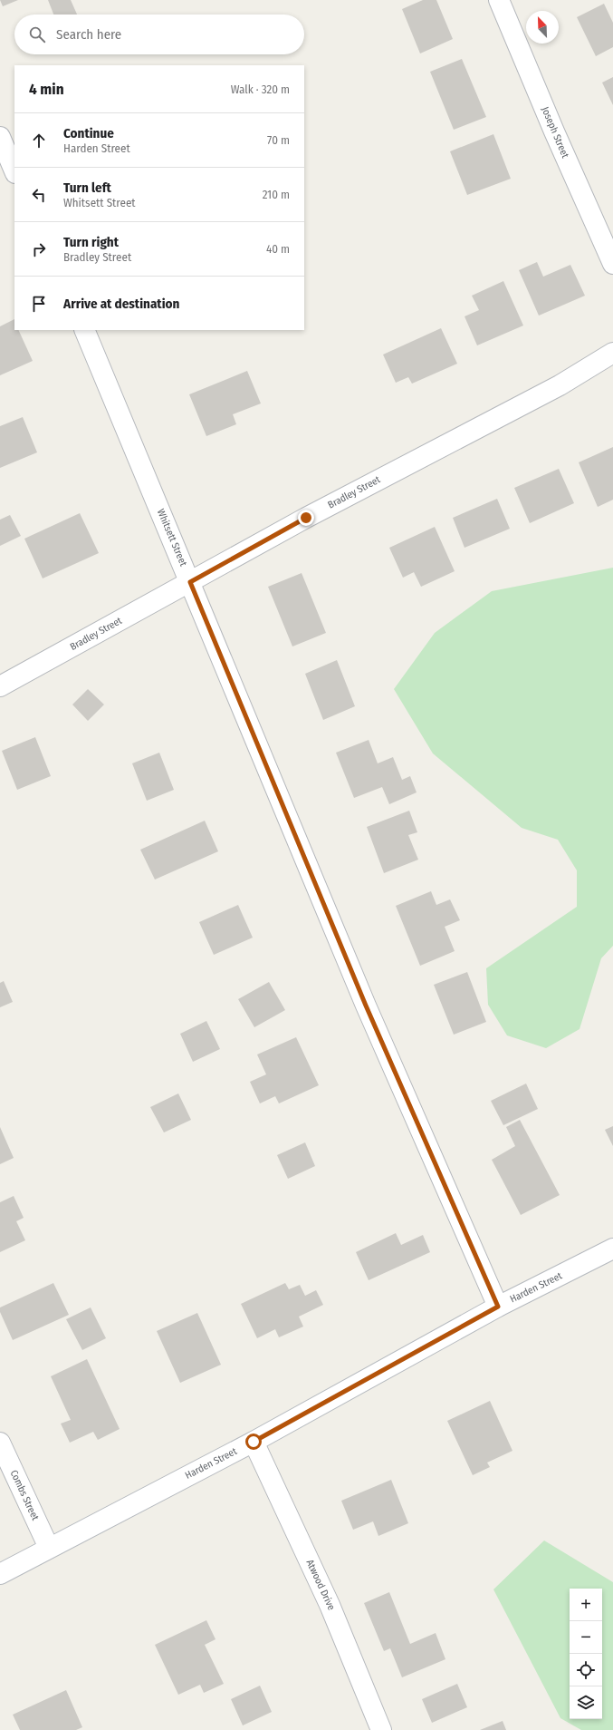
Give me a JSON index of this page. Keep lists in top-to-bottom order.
{
  "streets": {
    "street": [
      "Joseph Street",
      "Bradley Street",
      "Whitsett Street",
      "Harden Street",
      "Combs Street",
      "Atwood Drive"
    ]
  },
  "crossings": [
    ["Bradley Street", "Whitsett Street"],
    ["Whitsett Street", "Harden Street"],
    ["Harden Street", "Combs Street"],
    ["Harden Street", "Atwood Drive"]
  ],
  "north": "top left",
  "page": {
    "search": "Search here",
    "heading": ["4 min", "Walk · 320 m"],
    "list": [
      ["Continue", "Harden Street", "70 m"],
      ["Turn left", "Whitsett Street", "210 m"],
      ["Turn right", "Bradley Street", "40 m"],
      "Arrive at destination"
    ],
    "map_buttons": ["+", "−"]
  }
}
